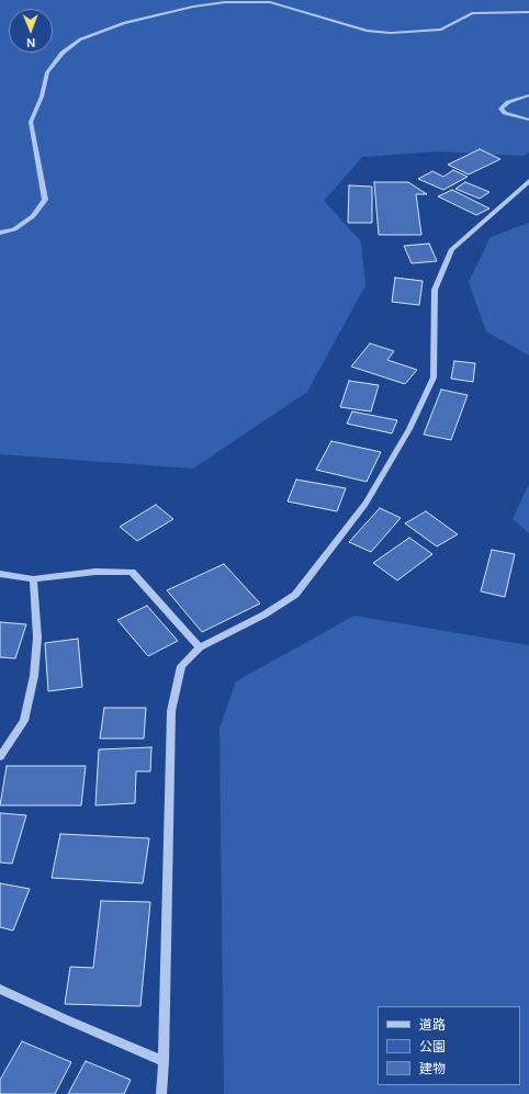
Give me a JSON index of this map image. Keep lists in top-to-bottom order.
{
  "legend": ["道路", "公園", "建物"],
  "north": "bottom"
}
